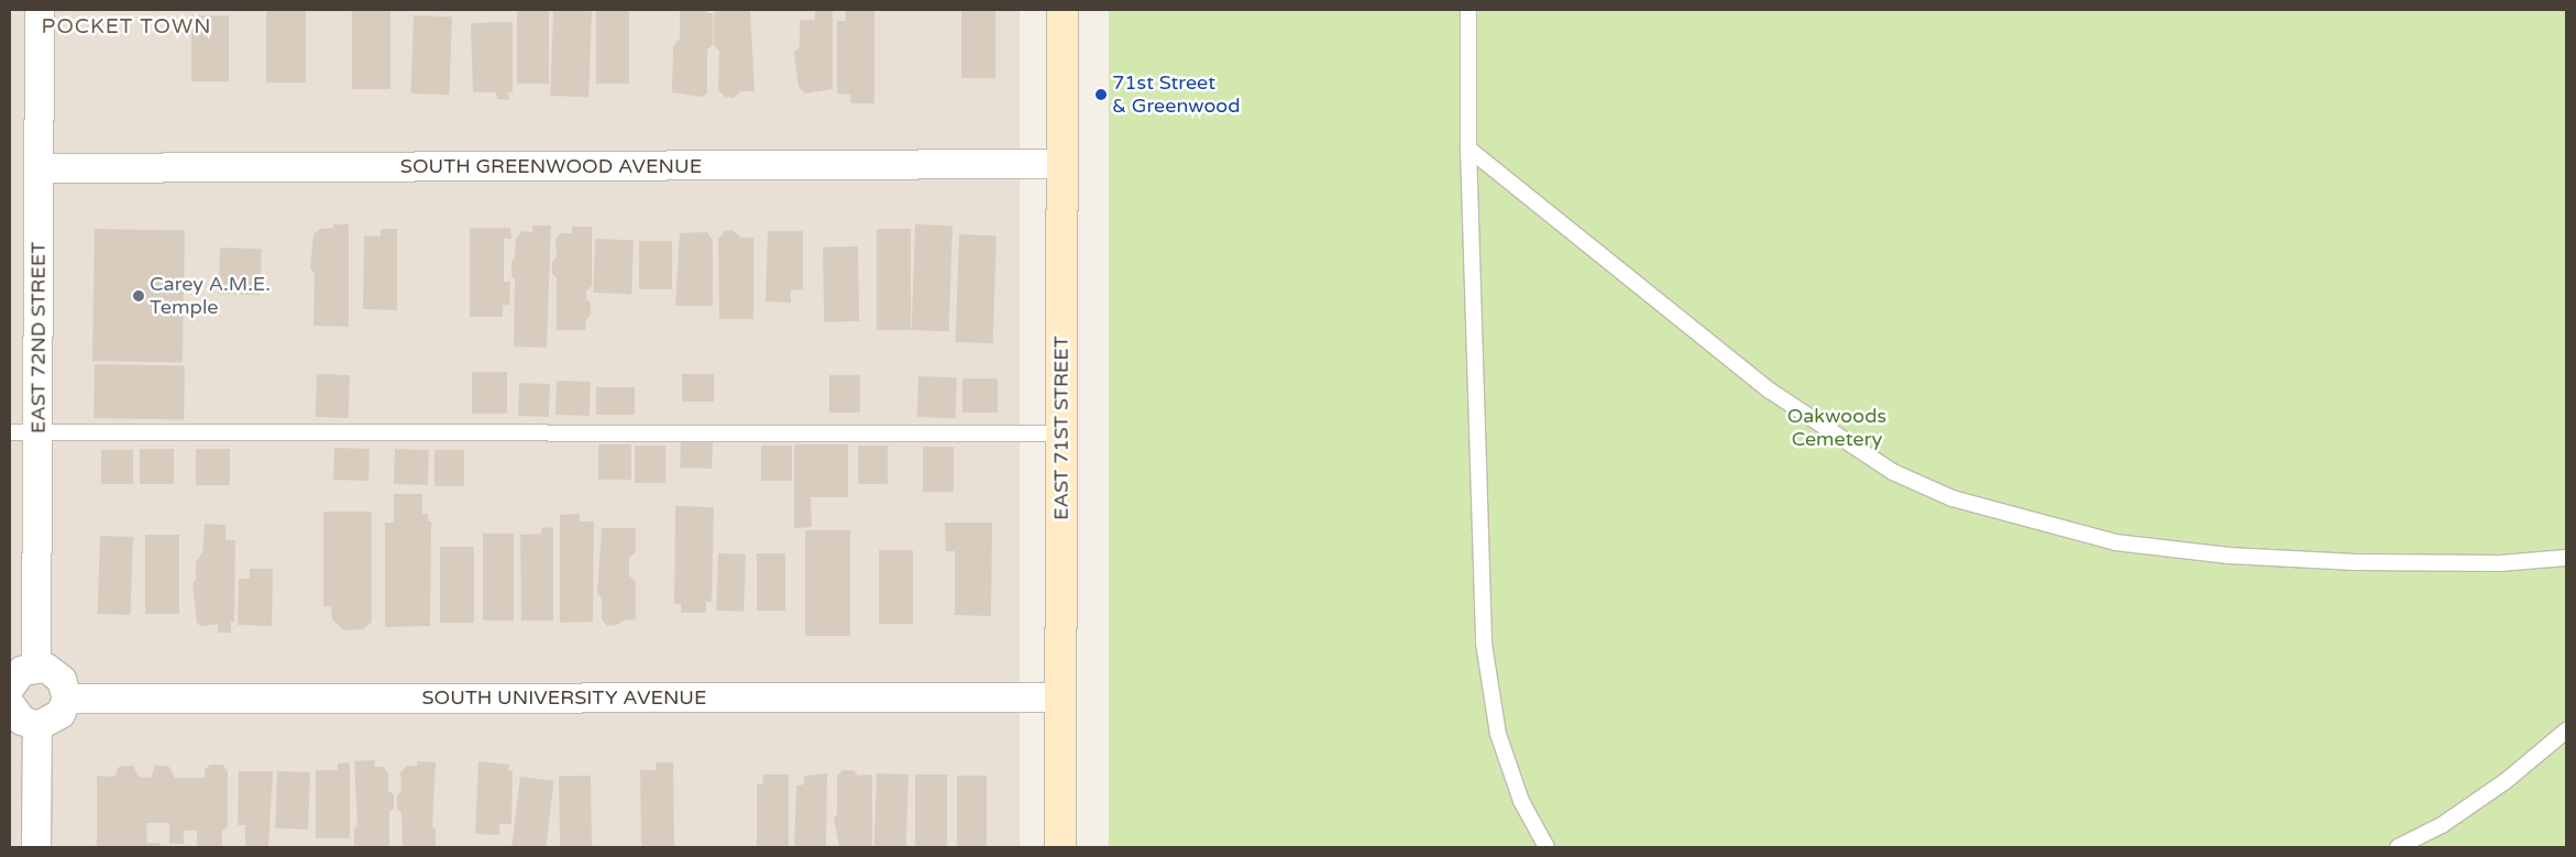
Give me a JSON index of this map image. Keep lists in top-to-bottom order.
{
  "streets": {
    "main road": ["EAST 71ST STREET"],
    "street": ["SOUTH GREENWOOD AVENUE", "EAST 72ND STREET", "SOUTH UNIVERSITY AVENUE"]
  },
  "crossings": [
    ["SOUTH GREENWOOD AVENUE", "EAST 72ND STREET"],
    ["SOUTH GREENWOOD AVENUE", "EAST 71ST STREET"],
    ["EAST 71ST STREET", "SOUTH UNIVERSITY AVENUE"]
  ],
  "districts": ["POCKET TOWN"],
  "parks": ["Oakwoods Cemetery"],
  "places": ["71st Street & Greenwood", "Carey A.M.E. Temple"]
}
